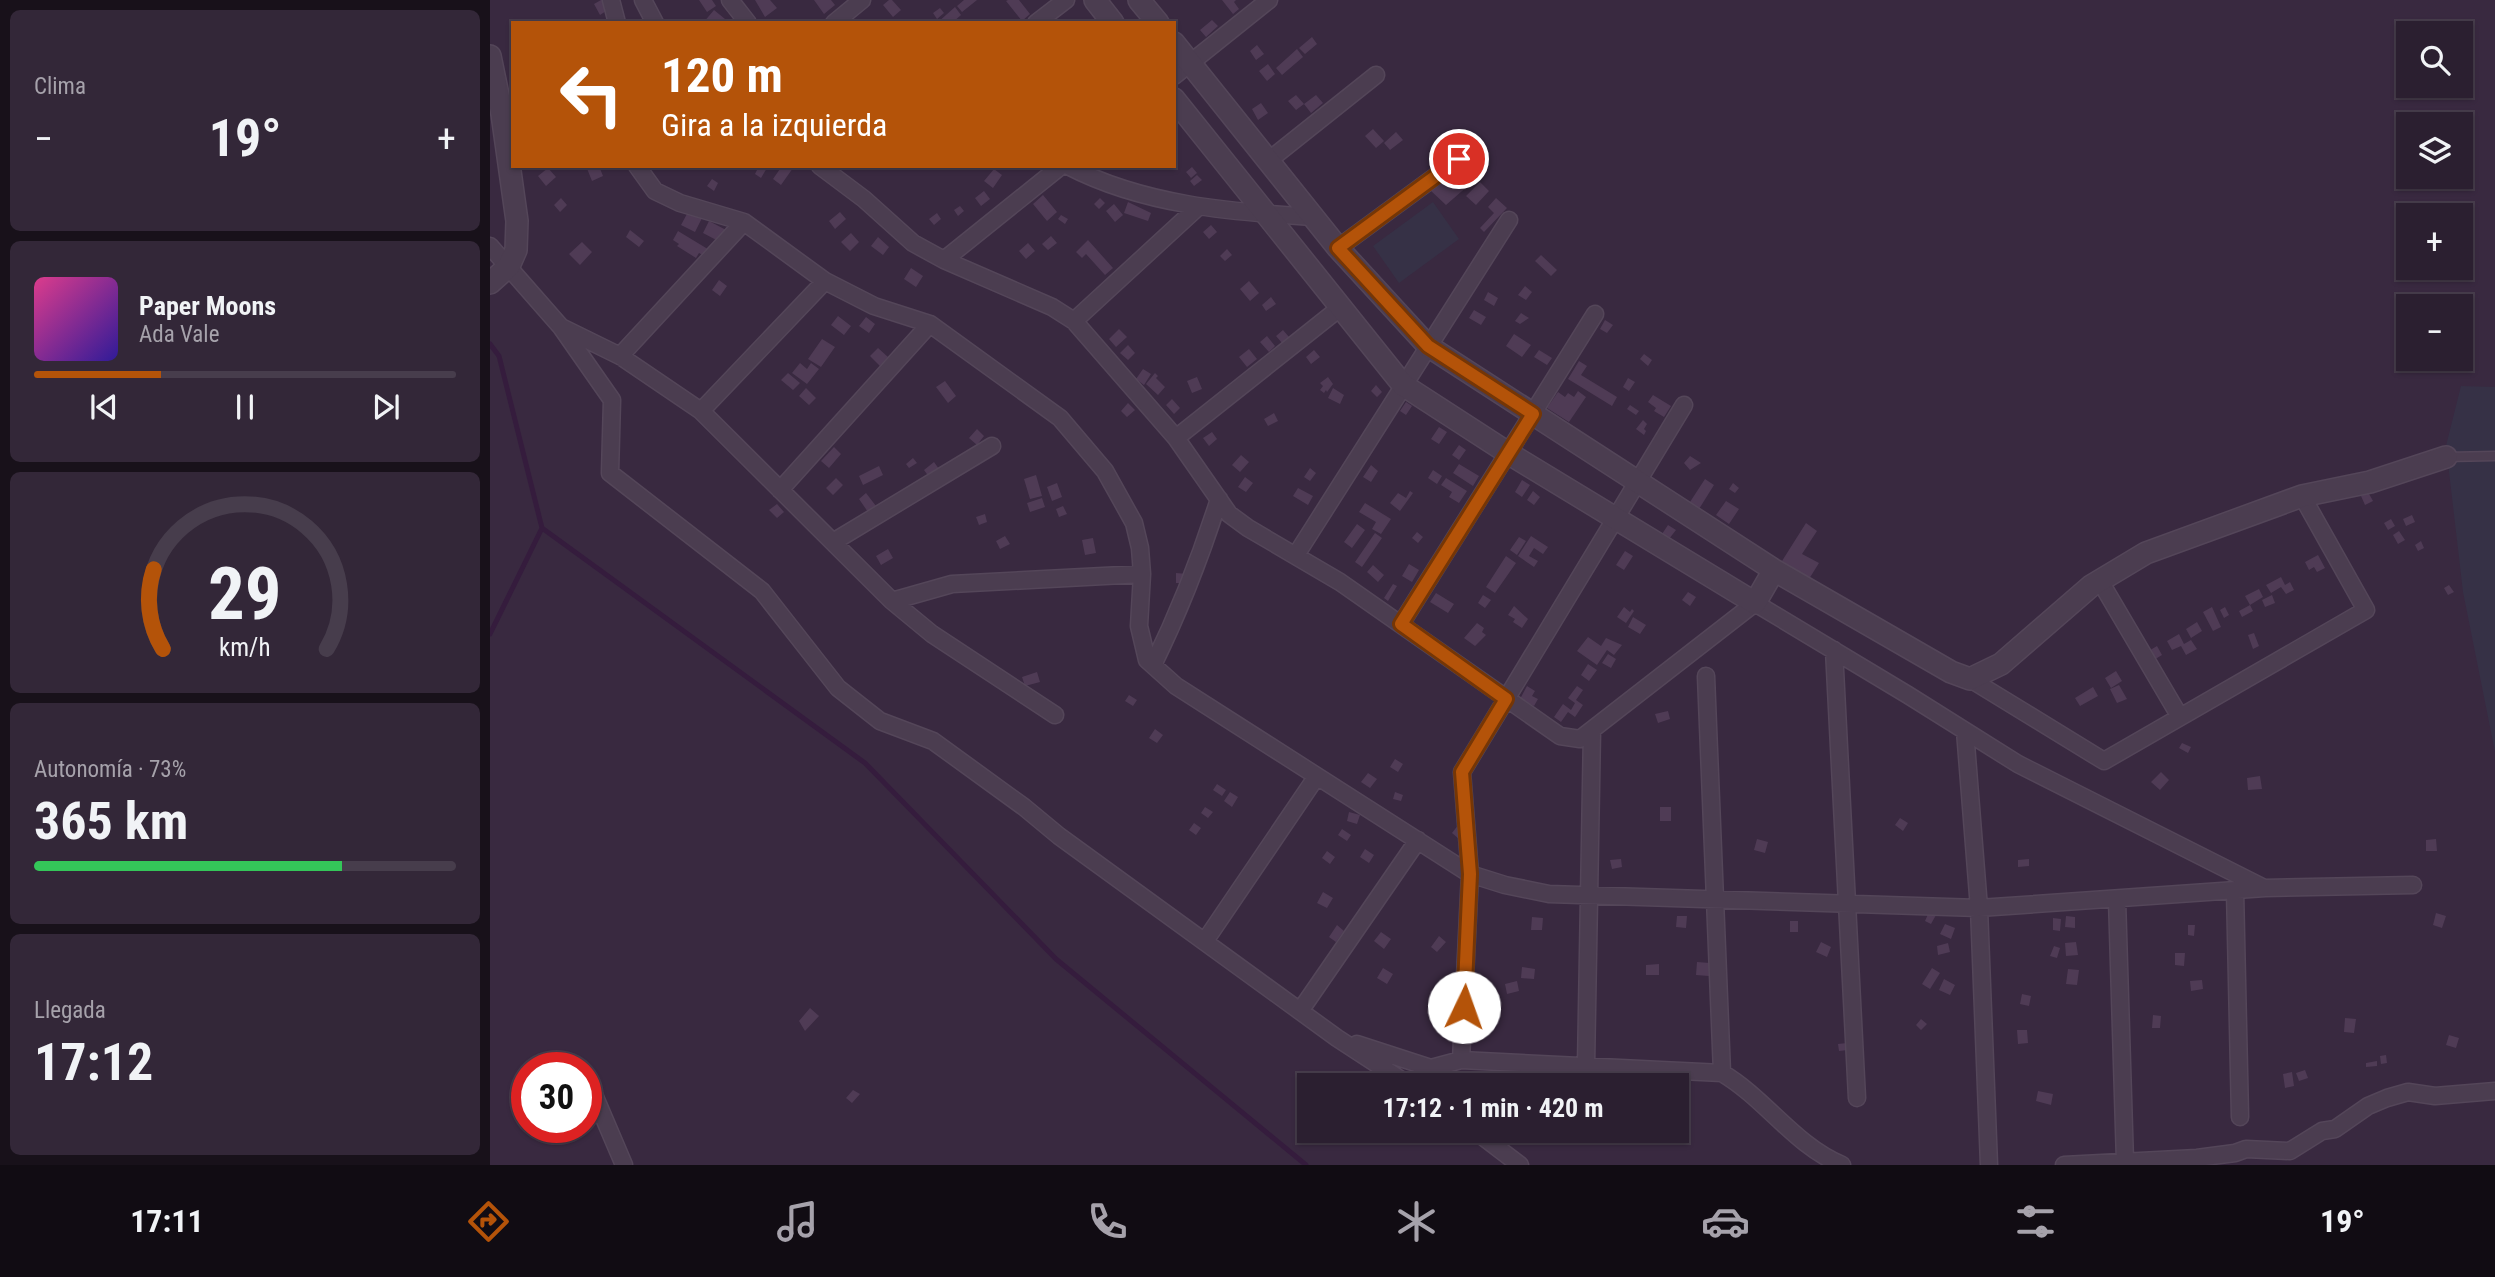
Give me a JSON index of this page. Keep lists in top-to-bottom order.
{
  "page": {
    "tile": [
      "Clima",
      ["Autonomía · 73%", "365 km"],
      ["Llegada", "17:12"]
    ],
    "map_buttons": ["+", "−"],
    "turn": ["120 m", "Gira a la izquierda"],
    "heat": ["−", "19°", "+"],
    "song": ["Paper Moons", "Ada Vale"],
    "limit": "30",
    "trip": "17:12 · 1 min · 420 m",
    "tabs": ["17:11", "19°"],
    "gauge": ["29", "km/h"]
  }
}
